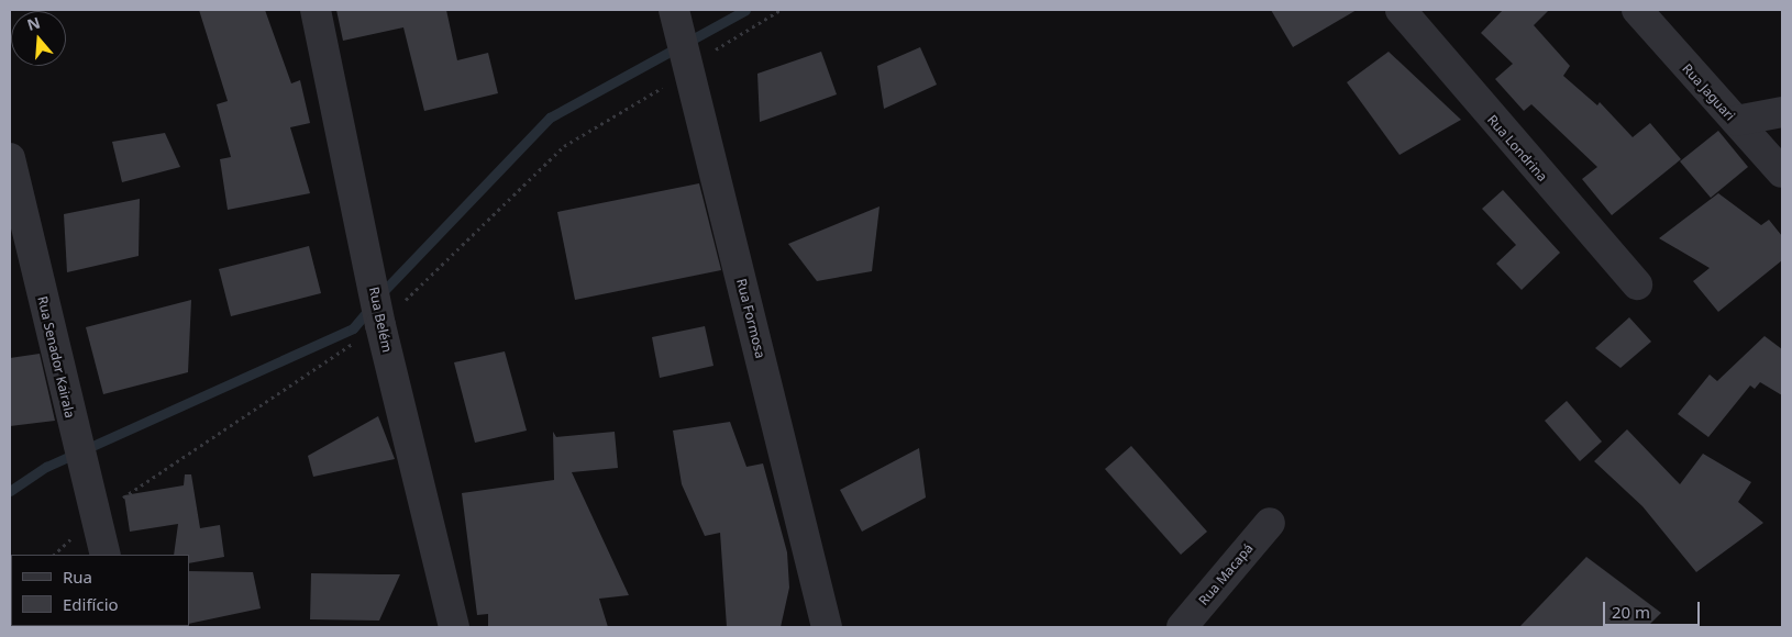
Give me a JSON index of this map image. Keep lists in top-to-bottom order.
{
  "streets": {
    "street": [
      "Rua Jaguari",
      "Rua Londrina",
      "Rua Formosa",
      "Rua Belém",
      "Rua Senador Kairala",
      "Rua Macapá"
    ]
  },
  "legend": ["Rua", "Edifício"],
  "scale_bar": "20 m",
  "north": "top"
}
